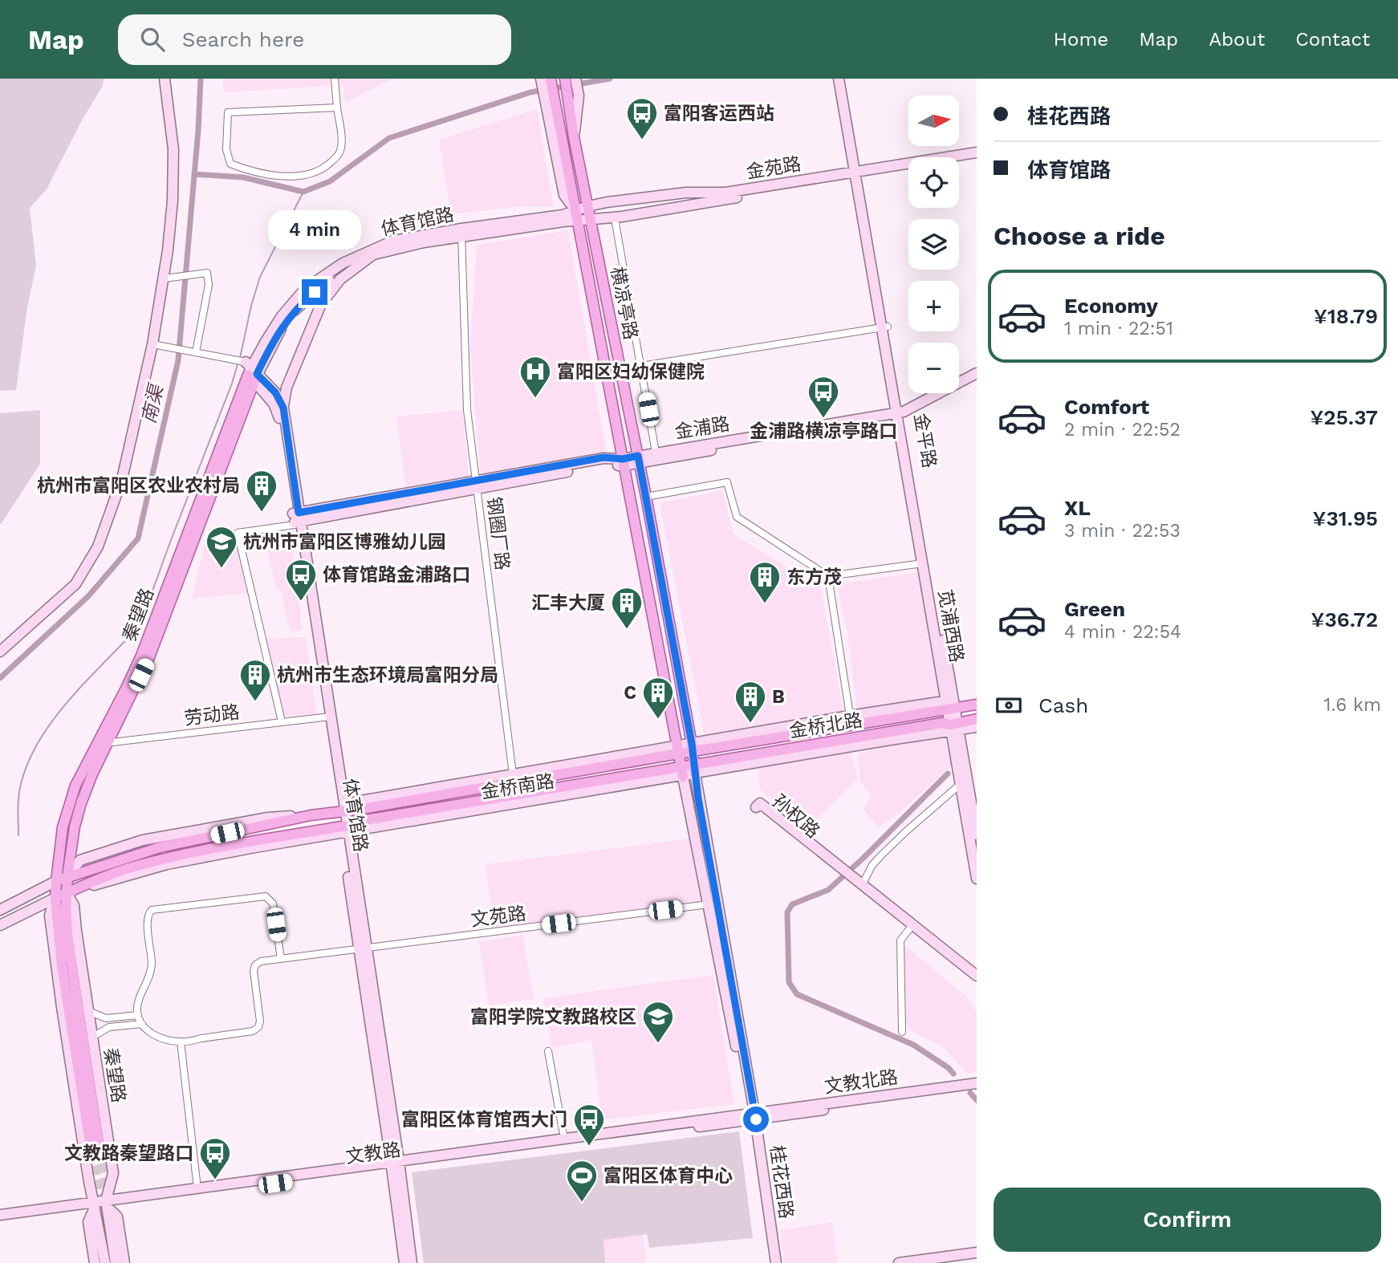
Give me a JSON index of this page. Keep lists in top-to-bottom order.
{
  "streets": {
    "main road": [
      "横凉亭路",
      "秦望路",
      "金桥北路",
      "金桥南路"
    ],
    "street": [
      "金苑路",
      "体育馆路",
      "金浦路",
      "金平路",
      "钢圈厂路",
      "苋浦西路",
      "劳动路",
      "孙权路",
      "文苑路",
      "文教北路",
      "文教路",
      "桂花西路"
    ]
  },
  "crossings": [
    ["金苑路", "体育馆路"],
    ["金苑路", "横凉亭路"],
    ["金苑路", "金平路"],
    ["体育馆路", "横凉亭路"],
    ["体育馆路", "金浦路"],
    ["体育馆路", "金平路"],
    ["体育馆路", "钢圈厂路"],
    ["体育馆路", "秦望路"],
    ["体育馆路", "劳动路"],
    ["体育馆路", "金桥南路"],
    ["体育馆路", "文苑路"],
    ["体育馆路", "文教路"],
    ["横凉亭路", "金浦路"],
    ["横凉亭路", "金桥北路"],
    ["横凉亭路", "金桥南路"],
    ["横凉亭路", "桂花西路"],
    ["金浦路", "金平路"],
    ["金浦路", "钢圈厂路"],
    ["金浦路", "苋浦西路"],
    ["金平路", "苋浦西路"],
    ["金平路", "金桥北路"],
    ["钢圈厂路", "金桥南路"],
    ["秦望路", "劳动路"],
    ["秦望路", "金桥南路"],
    ["秦望路", "文教路"],
    ["苋浦西路", "金桥北路"],
    ["金桥北路", "金桥南路"],
    ["金桥北路", "桂花西路"],
    ["金桥南路", "桂花西路"],
    ["文苑路", "桂花西路"],
    ["文教北路", "文教路"],
    ["文教北路", "桂花西路"],
    ["文教路", "桂花西路"]
  ],
  "water": ["南渠"],
  "places": {
    "bus stop": [
      "富阳客运西站",
      "金浦路横凉亭路口",
      "体育馆路金浦路口",
      "富阳区体育馆西大门",
      "文教路秦望路口"
    ],
    "hospital": ["富阳区妇幼保健院"],
    "building": [
      "杭州市富阳区农业农村局",
      "东方茂",
      "汇丰大厦",
      "杭州市生态环境局富阳分局",
      "C",
      "B"
    ],
    "school or university": ["杭州市富阳区博雅幼儿园", "富阳学院文教路校区"],
    "sports": ["富阳区体育中心"]
  },
  "north": "right",
  "page": {
    "header": "Map",
    "search": "Search here",
    "nav": [
      "Home",
      "Map",
      "About",
      "Contact"
    ],
    "banner": ["桂花西路", "体育馆路"],
    "map_buttons": ["+", "−"],
    "heading": "Choose a ride",
    "bubble": "4 min",
    "list": [
      {
        "name": "Economy",
        "note": "1 min · 22:51",
        "value": "¥18.79"
      },
      {
        "name": "Comfort",
        "note": "2 min · 22:52",
        "value": "¥25.37"
      },
      {
        "name": "XL",
        "note": "3 min · 22:53",
        "value": "¥31.95"
      },
      {
        "name": "Green",
        "note": "4 min · 22:54",
        "value": "¥36.72"
      }
    ],
    "pay": ["Cash", "1.6 km"],
    "buttons": "Confirm"
  }
}
